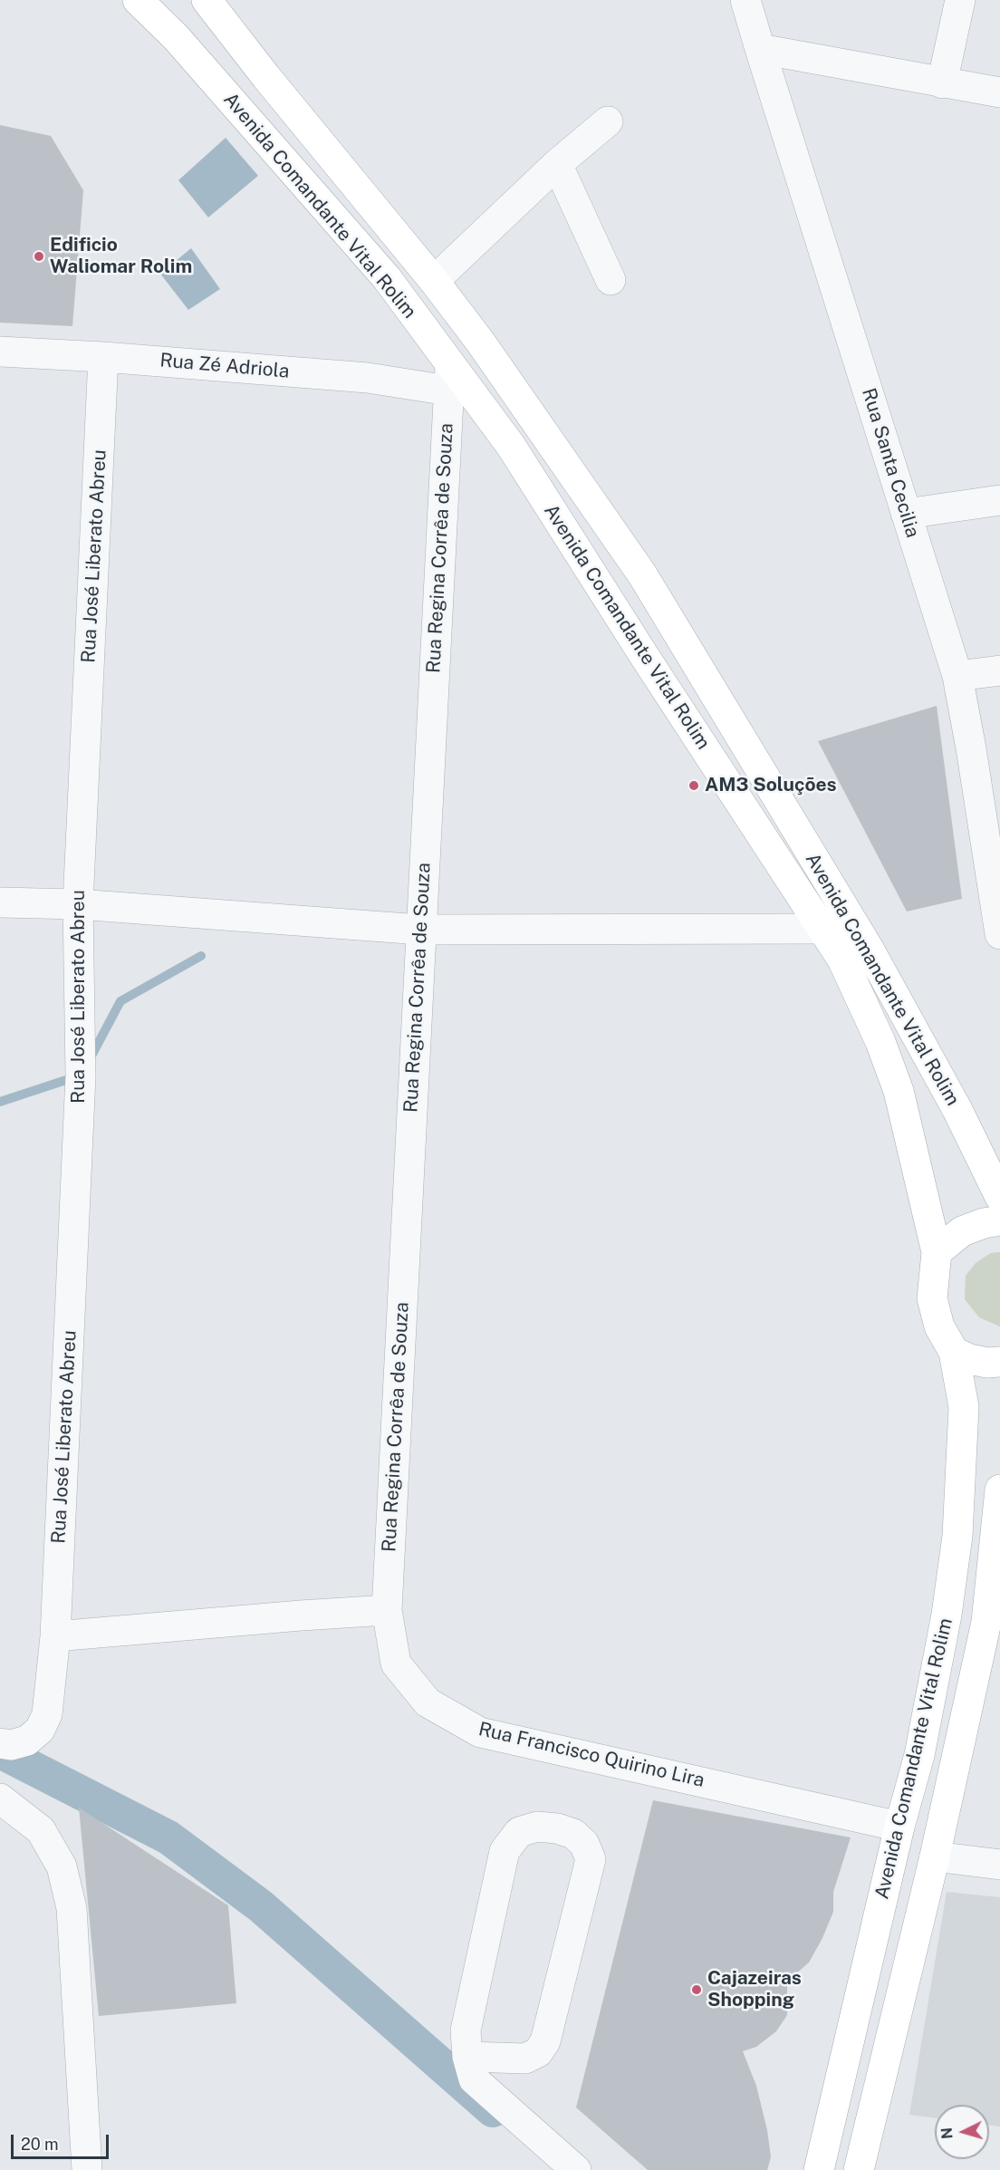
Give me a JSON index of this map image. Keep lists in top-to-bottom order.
{
  "streets": {
    "main road": ["Avenida Comandante Vital Rolim"],
    "street": [
      "Rua Zé Adriola",
      "Rua Santa Cecilia",
      "Rua Regina Corrêa de Souza",
      "Rua José Liberato Abreu",
      "Rua Francisco Quirino Lira"
    ]
  },
  "crossings": [
    ["Avenida Comandante Vital Rolim", "Rua Zé Adriola"],
    ["Avenida Comandante Vital Rolim", "Rua Regina Corrêa de Souza"],
    ["Avenida Comandante Vital Rolim", "Rua Francisco Quirino Lira"],
    ["Rua Zé Adriola", "Rua Regina Corrêa de Souza"],
    ["Rua Zé Adriola", "Rua José Liberato Abreu"],
    ["Rua Regina Corrêa de Souza", "Rua Francisco Quirino Lira"]
  ],
  "places": ["Edificio Waliomar Rolim", "AM3 Soluções", "Cajazeiras Shopping"],
  "scale_bar": "20 m",
  "north": "left"
}
